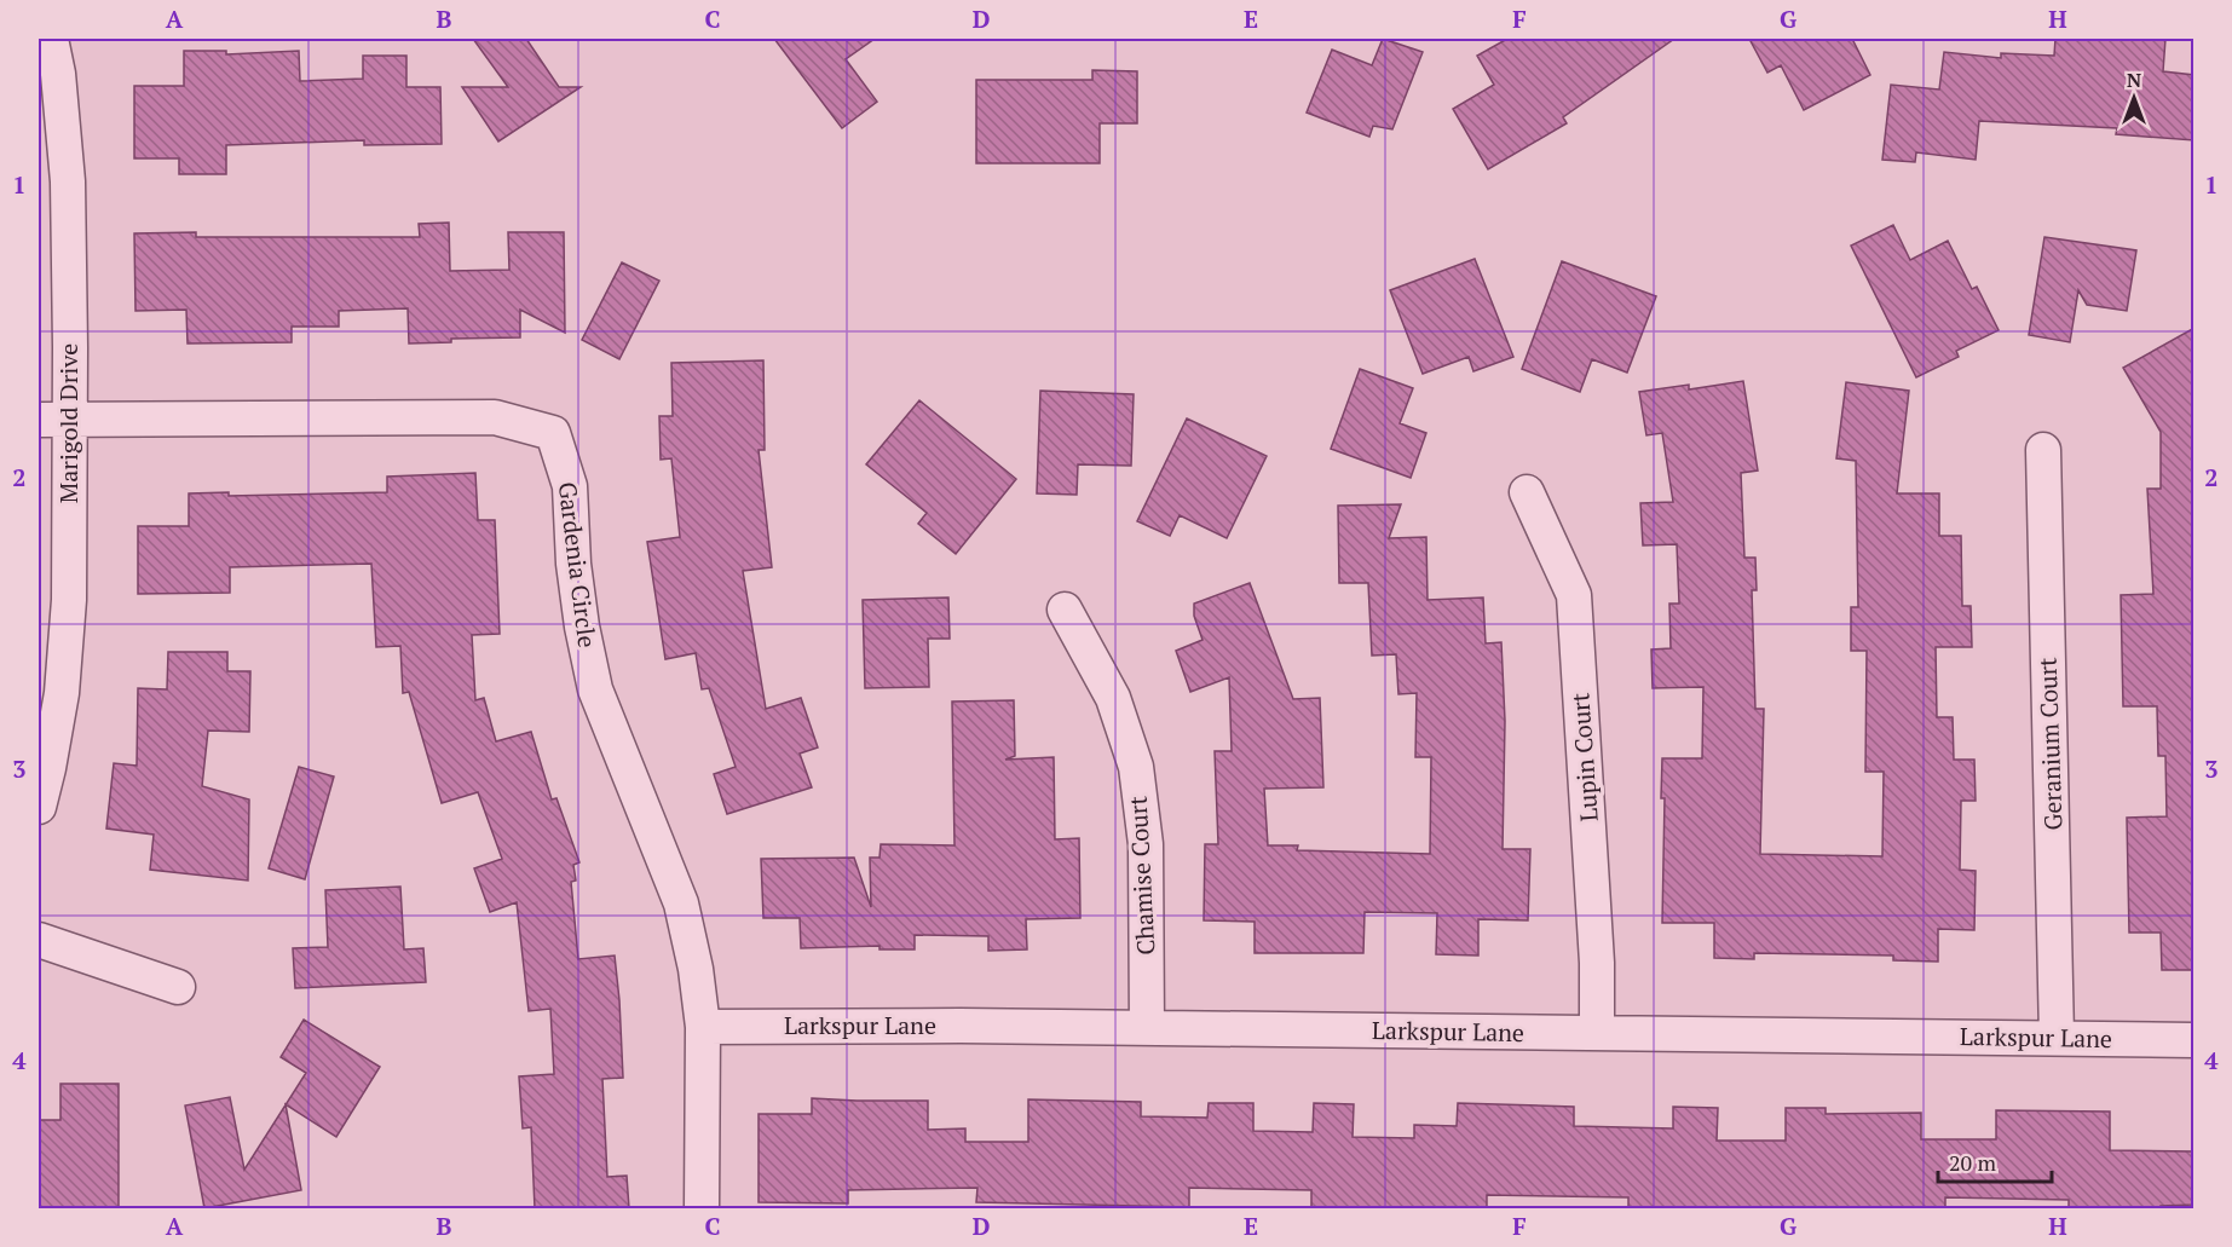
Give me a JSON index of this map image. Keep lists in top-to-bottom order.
{
  "streets": {
    "street": [
      "Marigold Drive",
      "Gardenia Circle",
      "Geranium Court",
      "Lupin Court",
      "Chamise Court",
      "Larkspur Lane"
    ]
  },
  "crossings": [
    ["Marigold Drive", "Gardenia Circle"],
    ["Gardenia Circle", "Larkspur Lane"],
    ["Geranium Court", "Larkspur Lane"],
    ["Lupin Court", "Larkspur Lane"],
    ["Chamise Court", "Larkspur Lane"]
  ],
  "scale_bar": "20 m",
  "north": "top",
  "grid": {
    "columns": [
      "A",
      "B",
      "C",
      "D",
      "E",
      "F",
      "G",
      "H"
    ],
    "rows": [
      "1",
      "2",
      "3",
      "4"
    ]
  }
}
